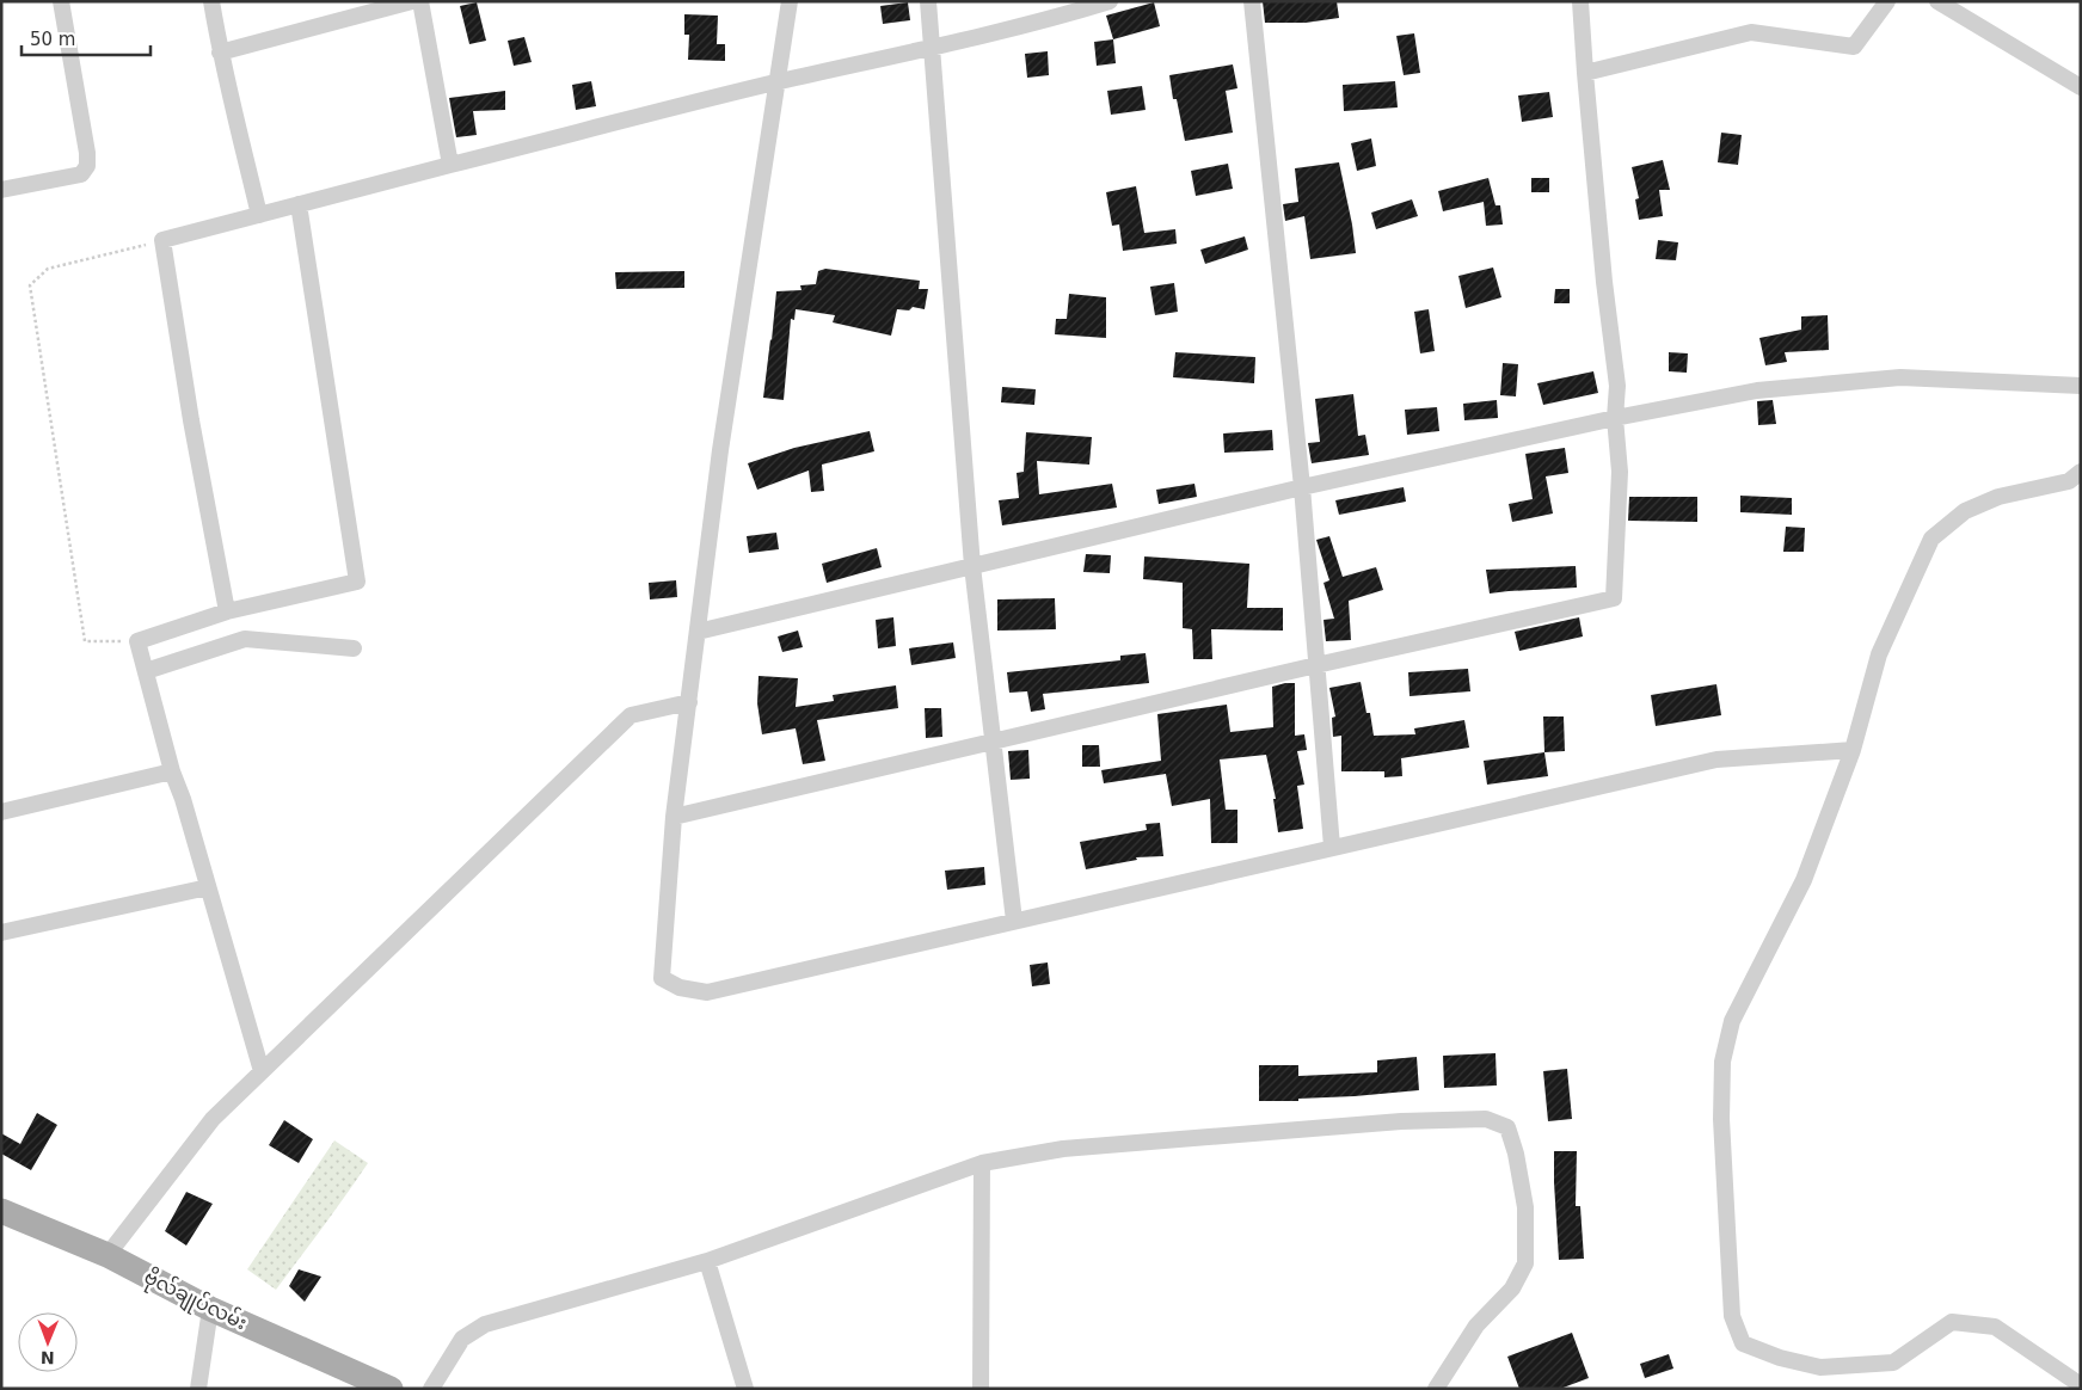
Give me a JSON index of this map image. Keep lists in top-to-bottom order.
{
  "streets": {
    "main road": ["ဗိုလ်ချုပ်လမ်း"]
  },
  "scale_bar": "50 m",
  "north": "bottom"
}
